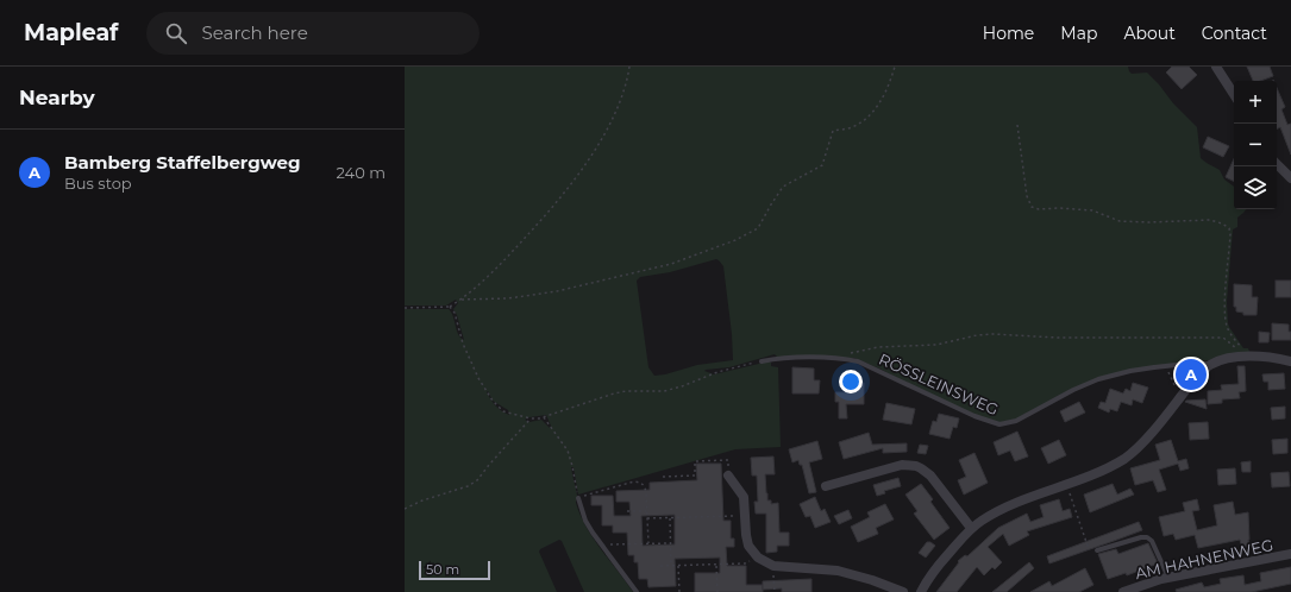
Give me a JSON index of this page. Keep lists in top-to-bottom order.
{
  "streets": {
    "street": ["AM HAHNENWEG"],
    "lane": ["RÖSSLEINSWEG"]
  },
  "scale_bar": "50 m",
  "page": {
    "header": "Mapleaf",
    "search": "Search here",
    "nav": [
      "Home",
      "Map",
      "About",
      "Contact"
    ],
    "heading": "Nearby",
    "map_buttons": ["+", "−"],
    "list": [
      {
        "mark": "A",
        "name": "Bamberg Staffelbergweg",
        "note": "Bus stop",
        "value": "240 m"
      }
    ],
    "pins": "A",
    "scale": "50 m"
  }
}
